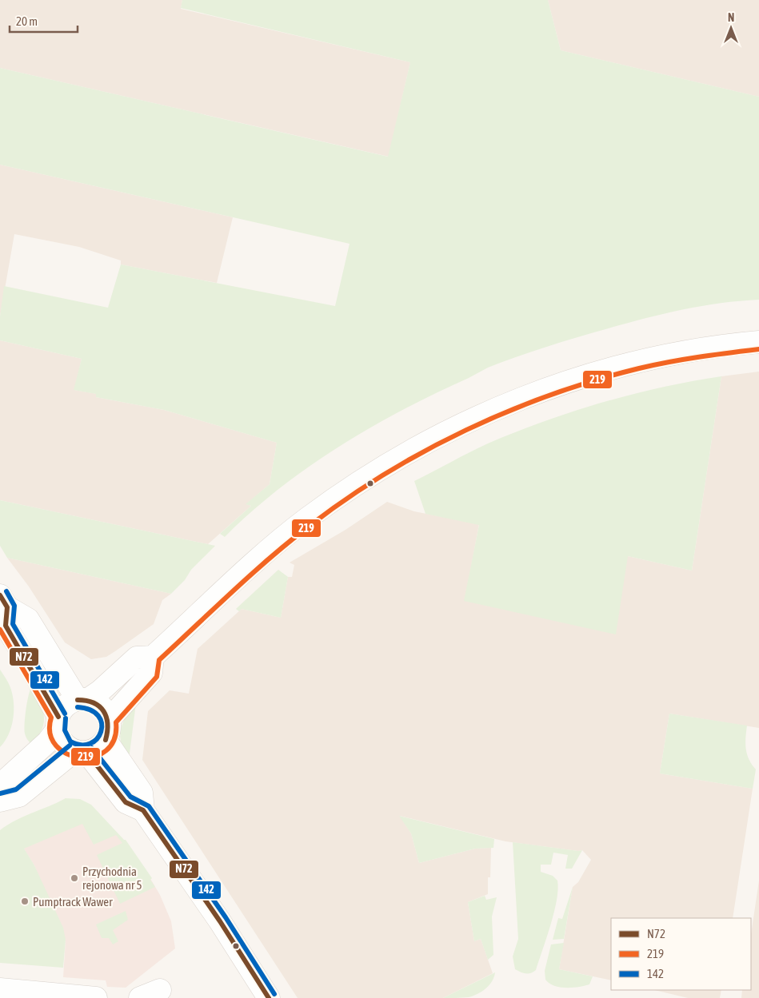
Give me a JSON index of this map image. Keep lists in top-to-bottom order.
{
  "places": ["Przychodnia rejonowa nr 5", "Pumptrack Wawer"],
  "lines": ["transit line 219", "transit line 142", "transit line N72"],
  "legend": ["N72", "219", "142"],
  "scale_bar": "20 m",
  "north": "top"
}
